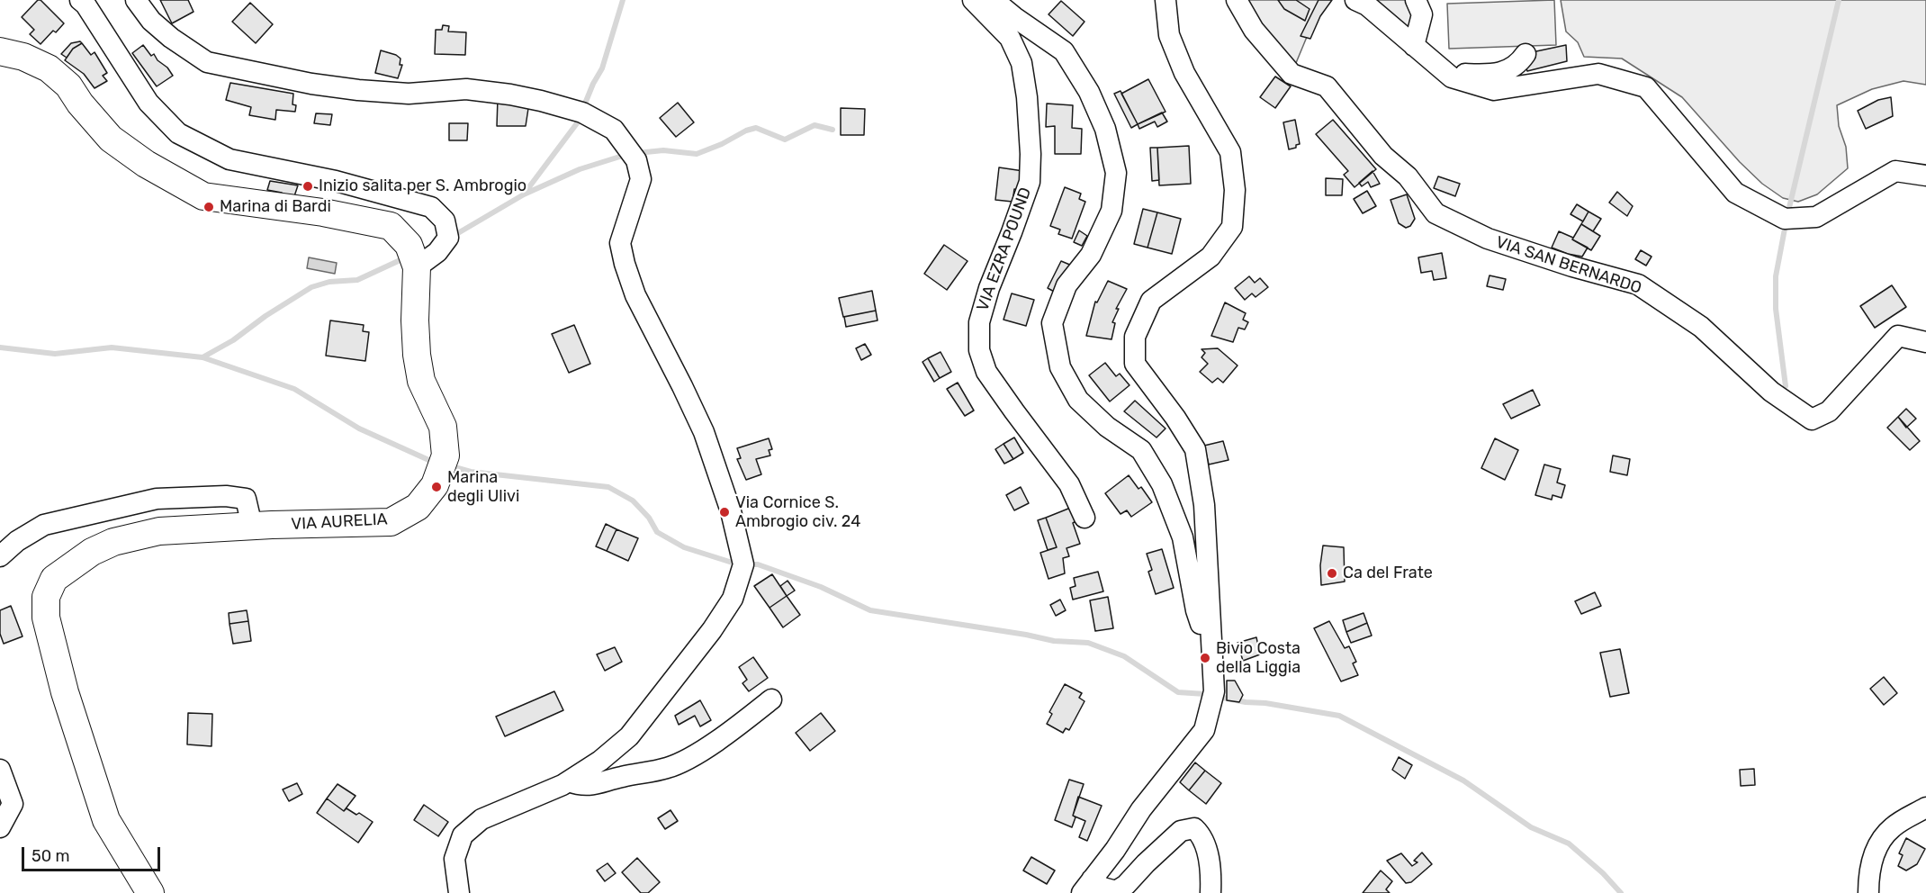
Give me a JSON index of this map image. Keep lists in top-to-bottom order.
{
  "streets": {
    "main road": ["VIA AURELIA"],
    "street": ["VIA EZRA POUND", "VIA SAN BERNARDO"]
  },
  "places": [
    "Inizio salita per S. Ambrogio",
    "Marina di Bardi",
    "Marina degli Ulivi",
    "Via Cornice S. Ambrogio civ. 24",
    "Ca del Frate",
    "Bivio Costa della Liggia"
  ],
  "scale_bar": "50 m"
}
